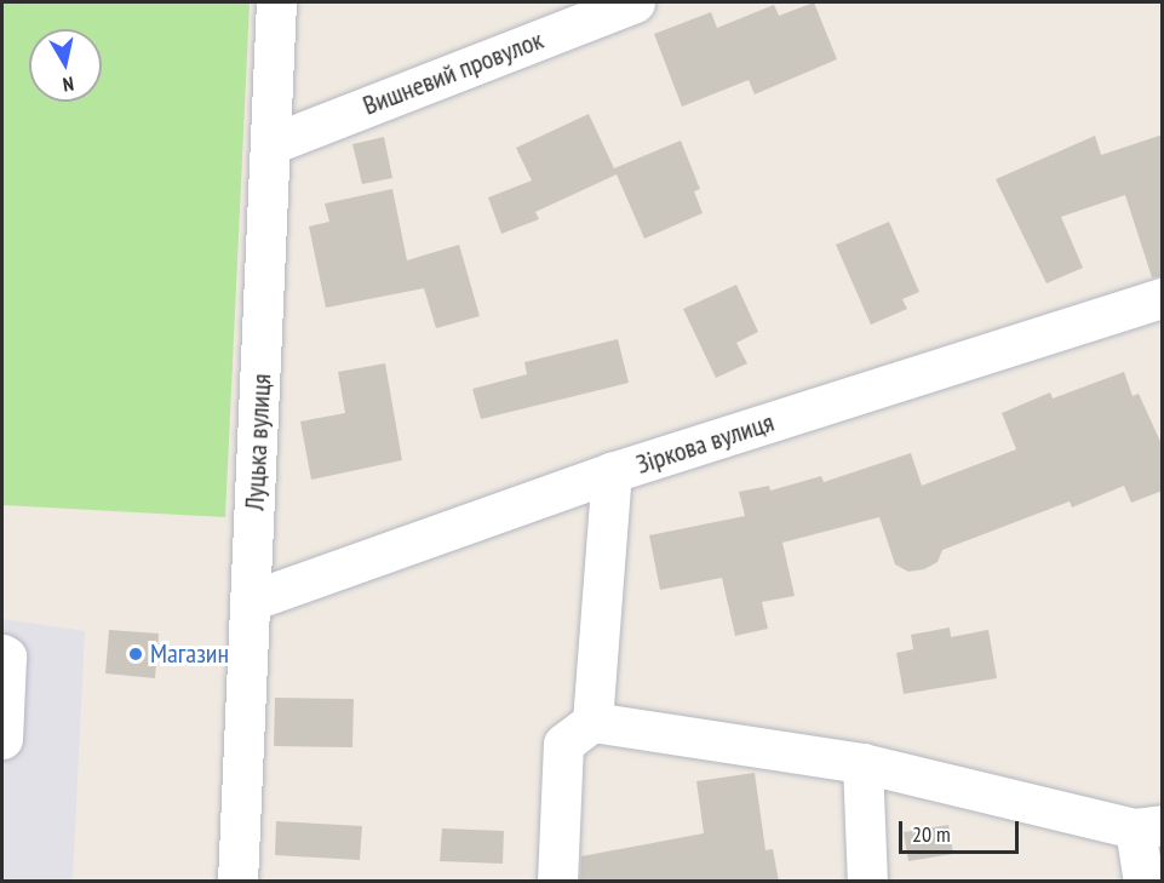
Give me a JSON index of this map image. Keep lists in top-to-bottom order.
{
  "streets": {
    "street": ["Вишневий провулок", "Луцька вулиця", "Зіркова вулиця"]
  },
  "crossings": [
    ["Вишневий провулок", "Луцька вулиця"],
    ["Луцька вулиця", "Зіркова вулиця"]
  ],
  "places": ["Магазин"],
  "scale_bar": "20 m",
  "north": "bottom"
}
